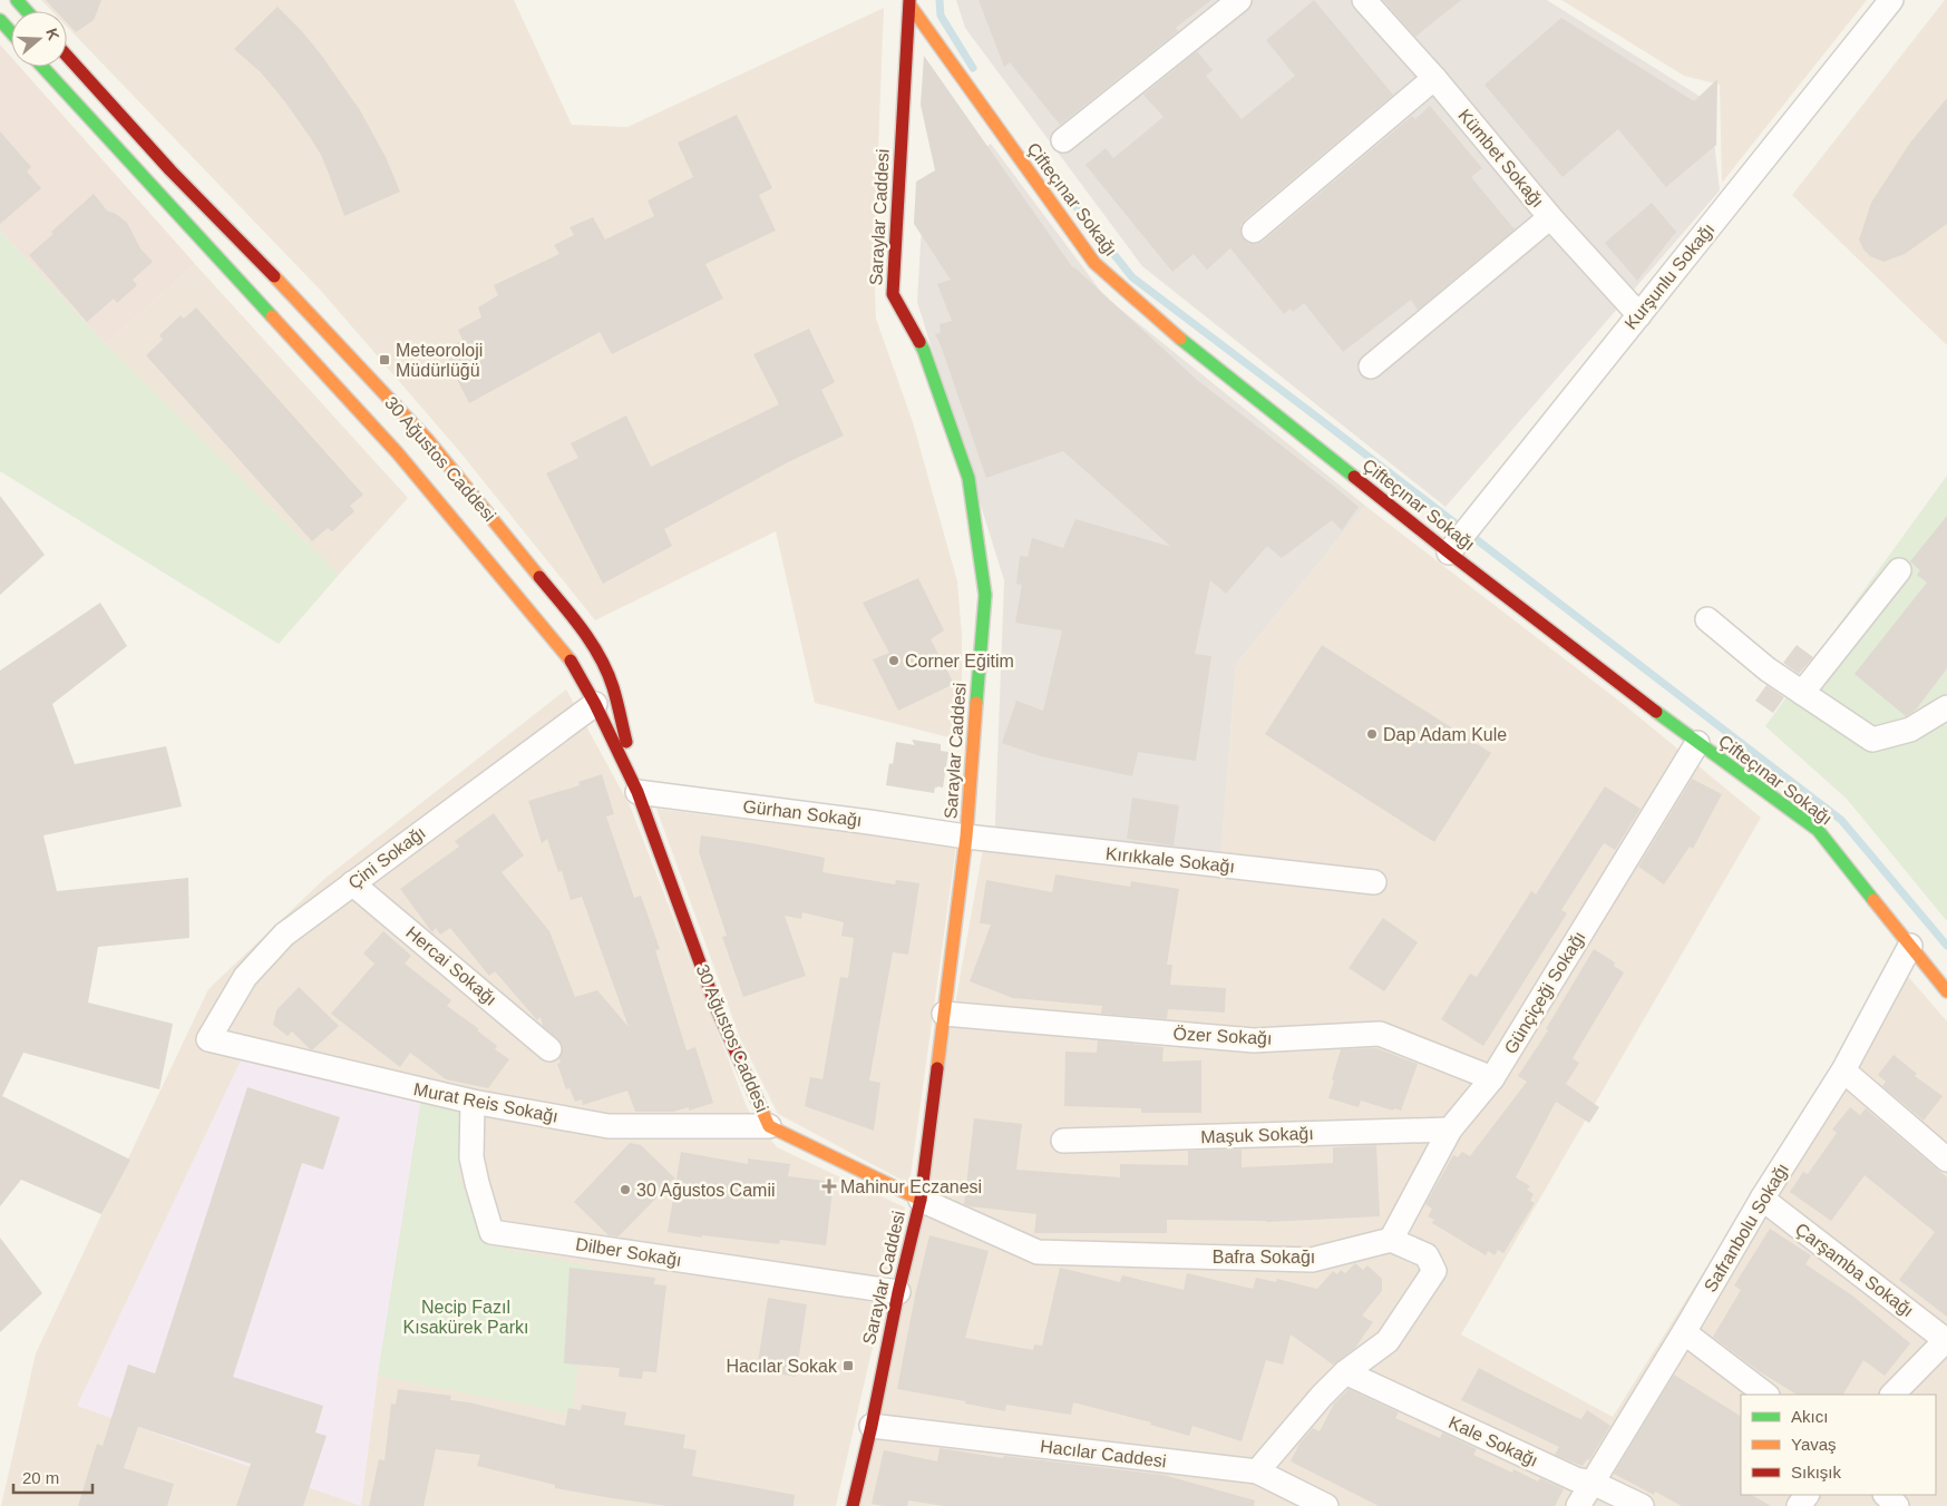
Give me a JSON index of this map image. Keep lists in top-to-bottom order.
{
  "streets": {
    "street": [
      "Kümbet Sokağı",
      "Çifteçınar Sokağı",
      "Saraylar Caddesi",
      "Kurşunlu Sokağı",
      "30 Ağustos Caddesi",
      "Gürhan Sokağı",
      "Çini Sokağı",
      "Kırıkkale Sokağı",
      "Hercai Sokağı",
      "Günçiçeği Sokağı",
      "Özer Sokağı",
      "Murat Reis Sokağı",
      "Maşuk Sokağı",
      "Safranbolu Sokağı",
      "Dilber Sokağı",
      "Bafra Sokağı",
      "Çarşamba Sokağı",
      "Kale Sokağı",
      "Hacılar Caddesi"
    ]
  },
  "crossings": [
    ["Kümbet Sokağı", "Kurşunlu Sokağı"],
    ["Çifteçınar Sokağı", "Saraylar Caddesi"],
    ["Çifteçınar Sokağı", "Kurşunlu Sokağı"],
    ["Çifteçınar Sokağı", "Günçiçeği Sokağı"],
    ["Çifteçınar Sokağı", "Safranbolu Sokağı"],
    ["Saraylar Caddesi", "30 Ağustos Caddesi"],
    ["Saraylar Caddesi", "Gürhan Sokağı"],
    ["Saraylar Caddesi", "Kırıkkale Sokağı"],
    ["Saraylar Caddesi", "Özer Sokağı"],
    ["Saraylar Caddesi", "Dilber Sokağı"],
    ["Saraylar Caddesi", "Bafra Sokağı"],
    ["Saraylar Caddesi", "Hacılar Caddesi"],
    ["30 Ağustos Caddesi", "Gürhan Sokağı"],
    ["30 Ağustos Caddesi", "Çini Sokağı"],
    ["30 Ağustos Caddesi", "Murat Reis Sokağı"],
    ["30 Ağustos Caddesi", "Bafra Sokağı"],
    ["Gürhan Sokağı", "Kırıkkale Sokağı"],
    ["Çini Sokağı", "Hercai Sokağı"],
    ["Çini Sokağı", "Murat Reis Sokağı"],
    ["Günçiçeği Sokağı", "Özer Sokağı"],
    ["Günçiçeği Sokağı", "Maşuk Sokağı"],
    ["Günçiçeği Sokağı", "Bafra Sokağı"],
    ["Murat Reis Sokağı", "Dilber Sokağı"],
    ["Safranbolu Sokağı", "Çarşamba Sokağı"],
    ["Safranbolu Sokağı", "Kale Sokağı"]
  ],
  "parks": ["Necip Fazıl Kısakürek Parkı"],
  "places": {
    "transit": ["Meteoroloji Müdürlüğü", "Hacılar Sokak"],
    "other": ["Corner Eğitim", "Dap Adam Kule", "30 Ağustos Camii"],
    "health": ["Mahinur Eczanesi"]
  },
  "legend": ["Akıcı", "Yavaş", "Sıkışık"],
  "scale_bar": "20 m",
  "north": "right"
}
